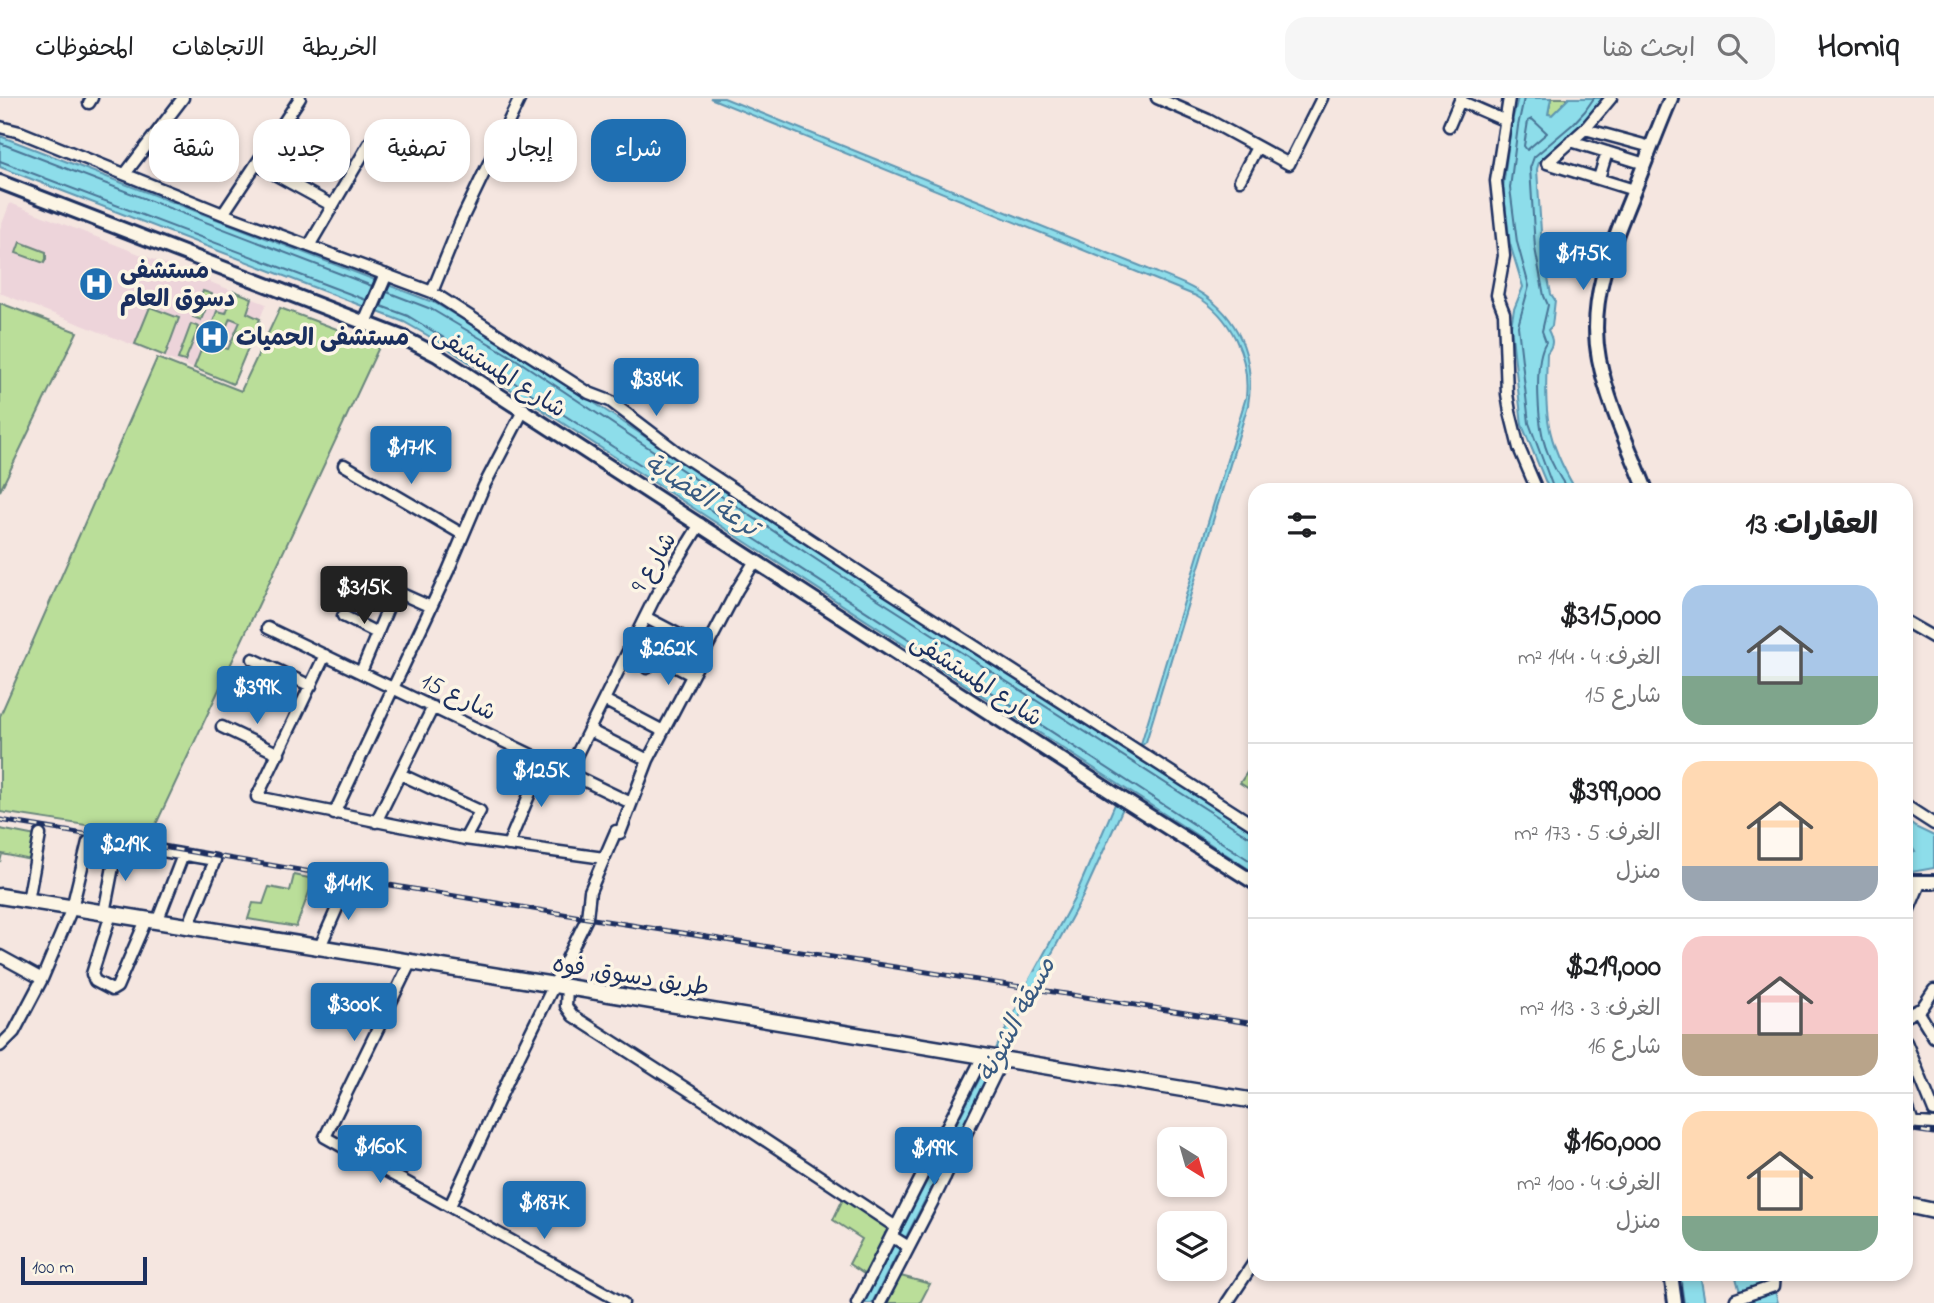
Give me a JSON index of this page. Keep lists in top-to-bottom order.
{
  "streets": {
    "main road": ["شارع المستشفى", "طريق دسوق, فوه"],
    "street": ["شارع 9", "شارع 15"]
  },
  "crossings": [
    ["شارع المستشفى", "شارع 9"],
    ["شارع 9", "شارع 15"]
  ],
  "water": ["ترعة القضابة", "مسقة الشونة"],
  "places": {
    "hospital": ["مستشفى دسوق العام", "مستشفى الحميات"]
  },
  "scale_bar": "100 m",
  "north": "bottom right",
  "page": {
    "header": "Homiq",
    "search": "ابحث هنا",
    "nav": ["الخريطة", "الاتجاهات", "المحفوظات"],
    "chip": [
      "شراء",
      "إيجار",
      "تصفية",
      "جديد",
      "شقة"
    ],
    "price": [
      "$175K",
      "$384K",
      "$171K",
      "$315K",
      "$262K",
      "$399K",
      "$125K",
      "$219K",
      "$141K",
      "$300K",
      "$160K",
      "$199K",
      "$187K"
    ],
    "heading": "العقارات: 13",
    "list": [
      {
        "name": "$315,000",
        "note": "الغرف: 4 · 144 m² · شارع 15"
      },
      {
        "name": "$399,000",
        "note": "الغرف: 5 · 173 m² · منزل"
      },
      {
        "name": "$219,000",
        "note": "الغرف: 3 · 113 m² · شارع 16"
      },
      {
        "name": "$160,000",
        "note": "الغرف: 4 · 100 m² · منزل"
      }
    ],
    "scale": "100 m"
  }
}
